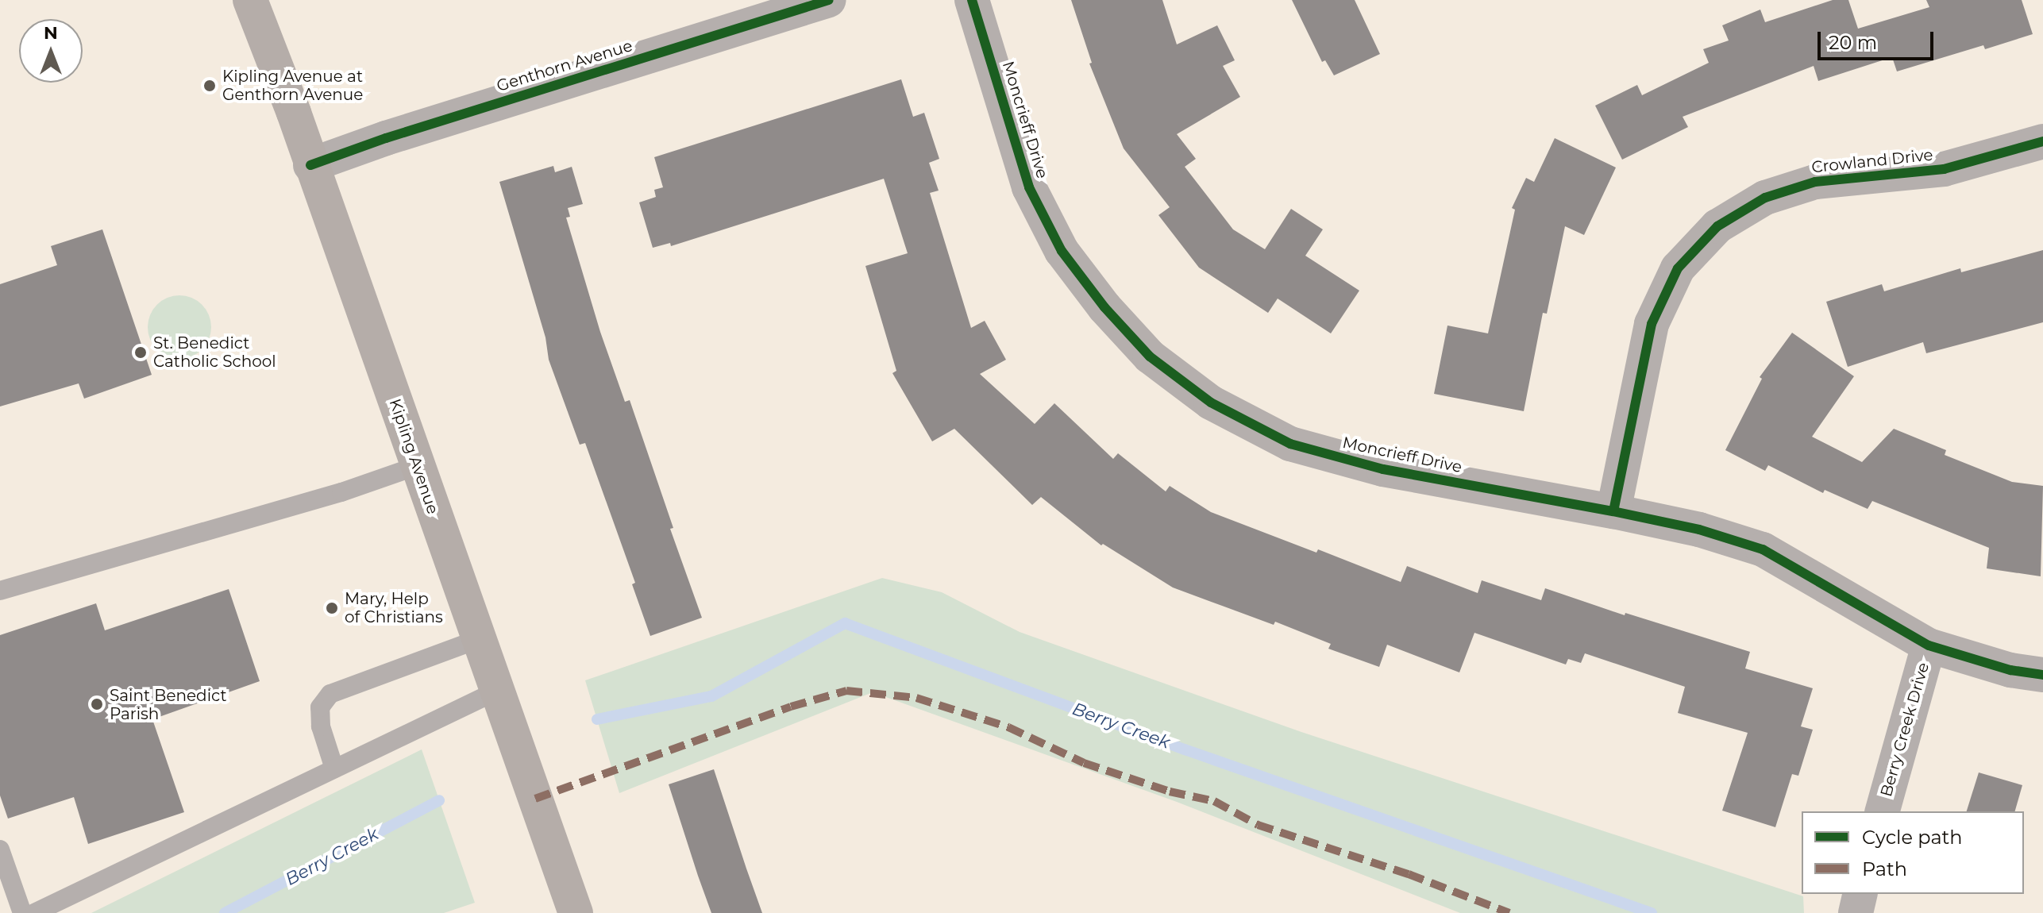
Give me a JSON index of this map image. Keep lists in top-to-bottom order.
{
  "streets": {
    "main road": ["Kipling Avenue"],
    "street": [
      "Genthorn Avenue",
      "Moncrieff Drive",
      "Crowland Drive",
      "Berry Creek Drive"
    ]
  },
  "crossings": [
    ["Genthorn Avenue", "Kipling Avenue"],
    ["Moncrieff Drive", "Crowland Drive"],
    ["Moncrieff Drive", "Berry Creek Drive"]
  ],
  "water": ["Berry Creek"],
  "places": [
    "Kipling Avenue at Genthorn Avenue",
    "St. Benedict Catholic School",
    "Mary, Help of Christians",
    "Saint Benedict Parish"
  ],
  "legend": ["Cycle path", "Path"],
  "scale_bar": "20 m",
  "north": "top"
}
